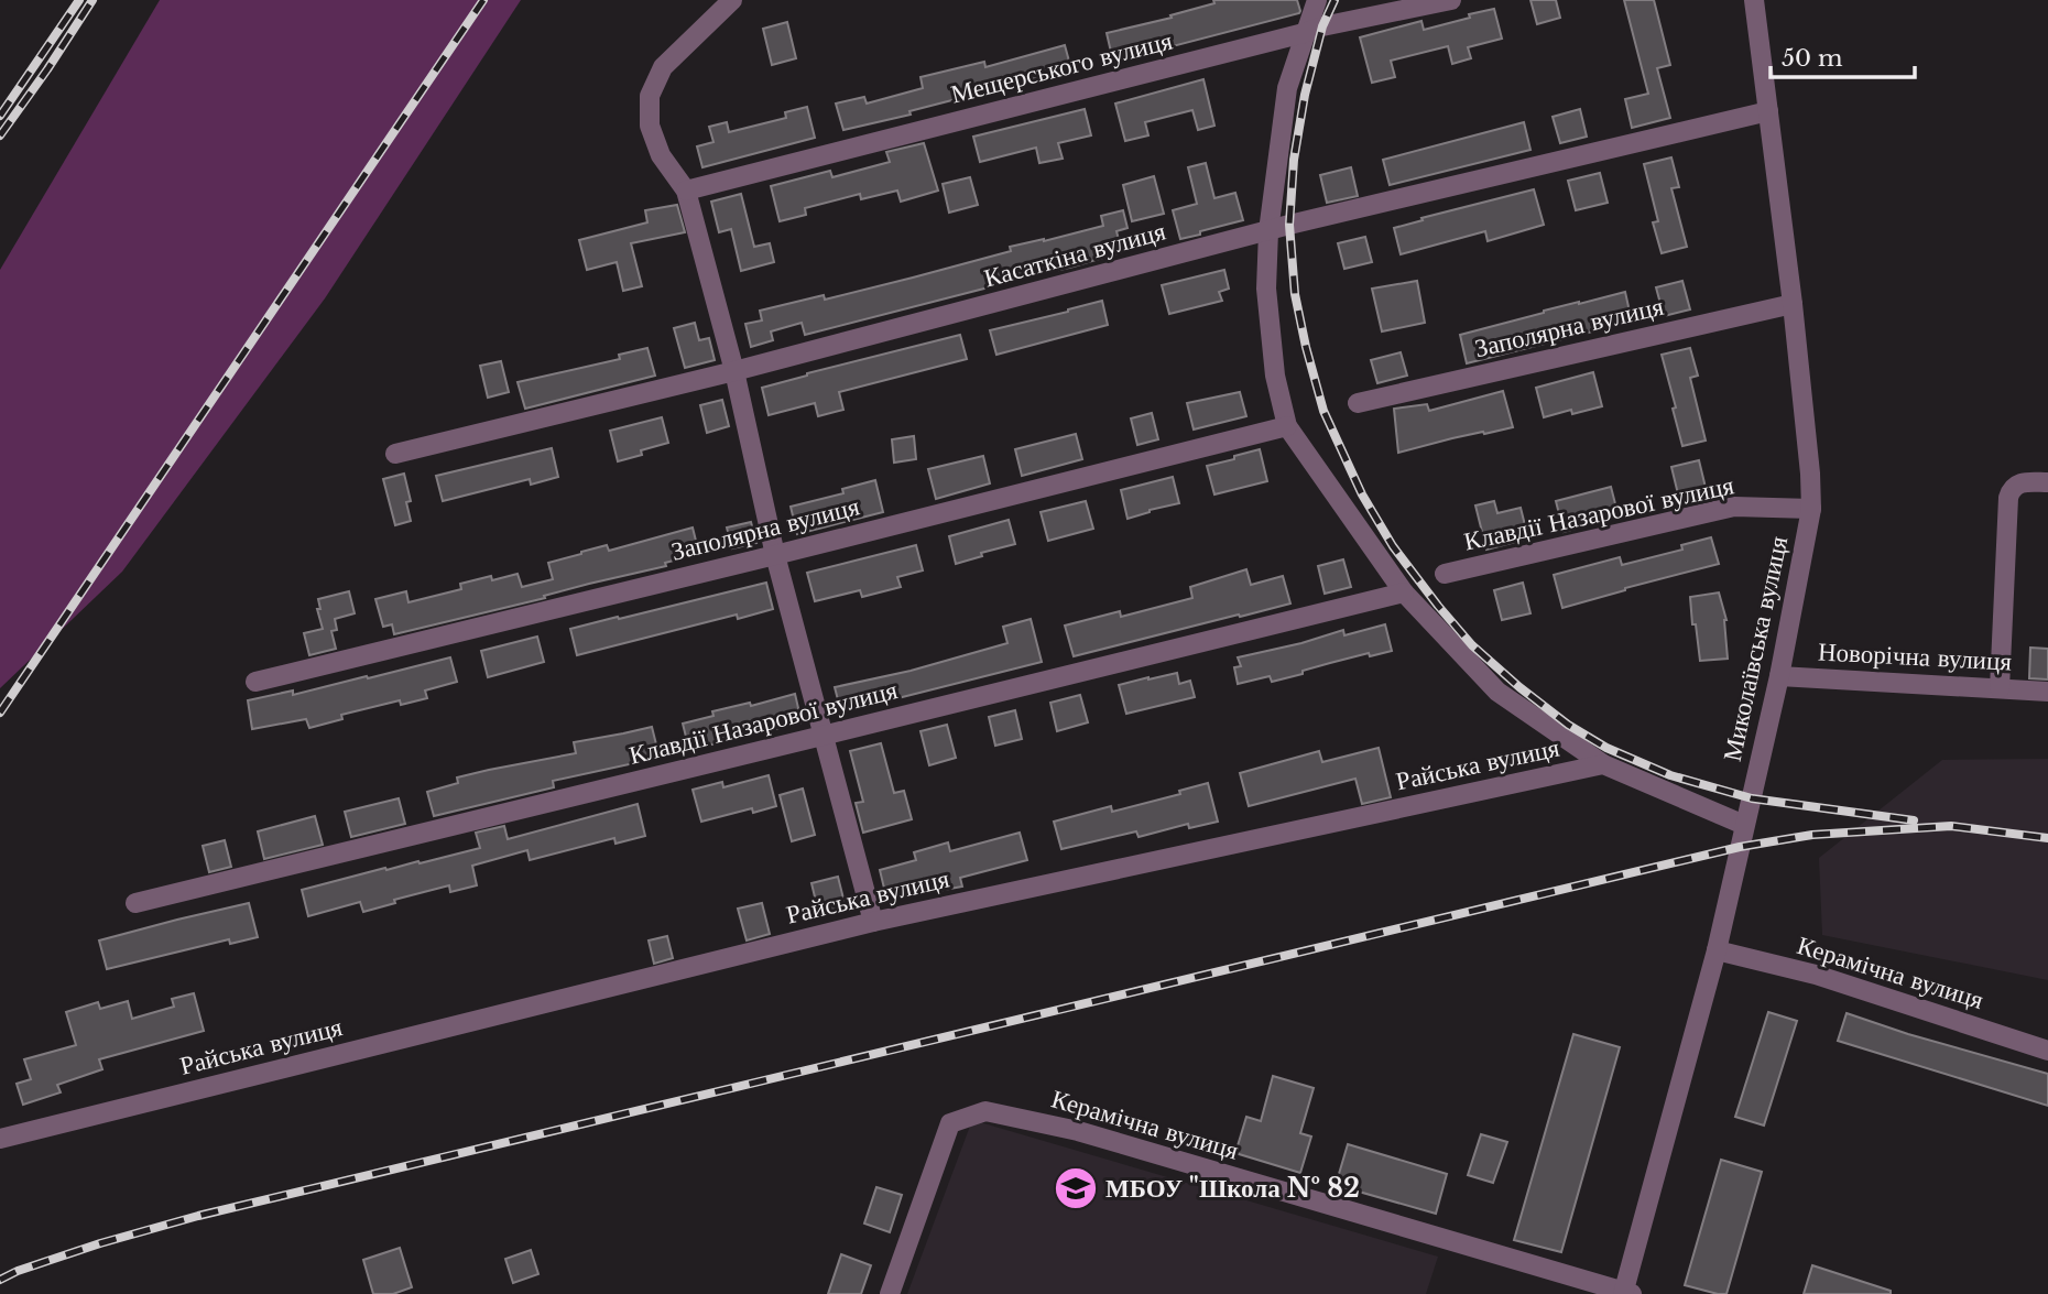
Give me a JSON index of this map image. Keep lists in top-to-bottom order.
{
  "streets": {
    "street": [
      "Мещерського вулиця",
      "Касаткіна вулиця",
      "Заполярна вулиця",
      "Клавдії Назарової вулиця",
      "Миколаївська вулиця",
      "Новорічна вулиця",
      "Райська вулиця",
      "Керамічна вулиця"
    ]
  },
  "crossings": [
    ["Касаткіна вулиця", "Миколаївська вулиця"],
    ["Заполярна вулиця", "Миколаївська вулиця"],
    ["Клавдії Назарової вулиця", "Миколаївська вулиця"],
    ["Миколаївська вулиця", "Новорічна вулиця"],
    ["Миколаївська вулиця", "Керамічна вулиця"]
  ],
  "places": {
    "school or university": ["МБОУ \"Школа № 82"]
  },
  "scale_bar": "50 m"
}
